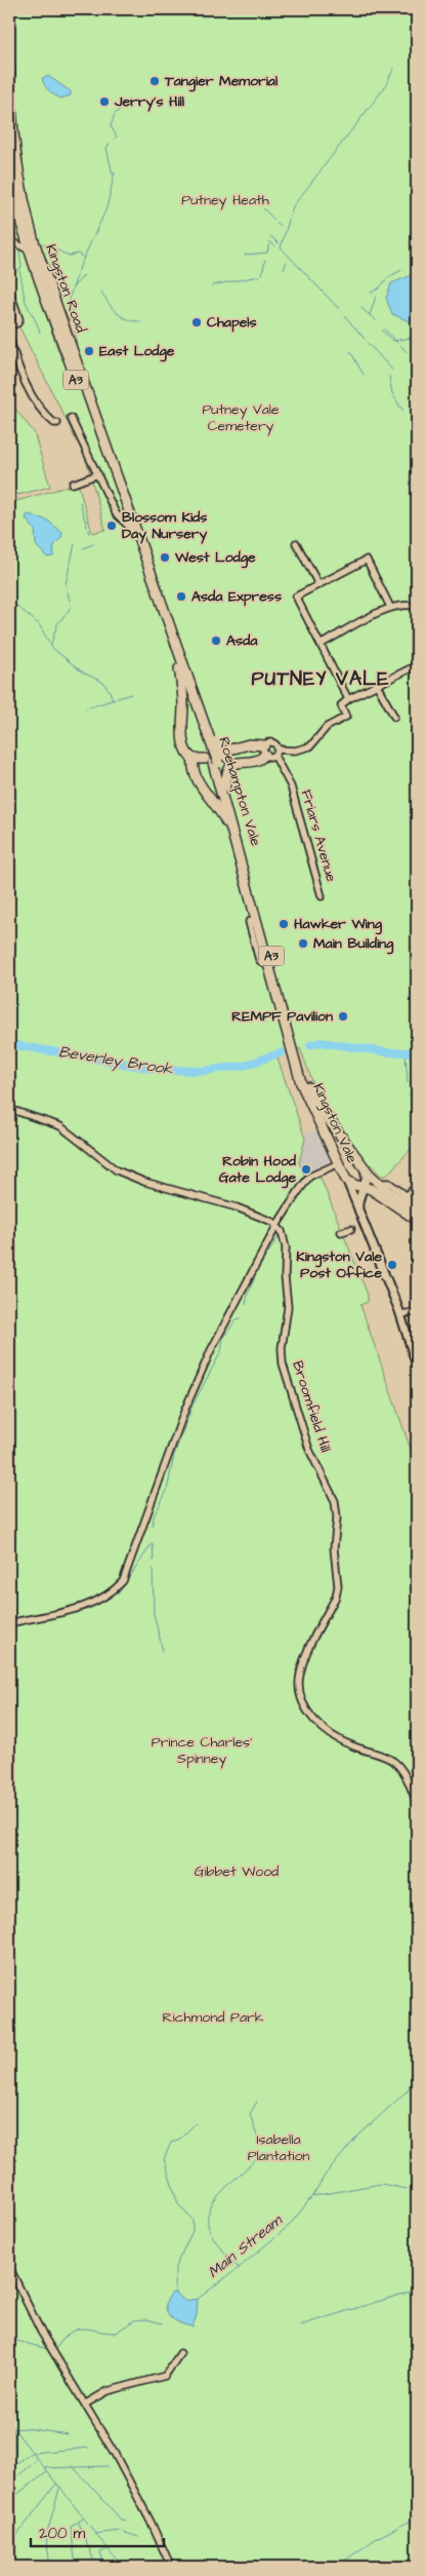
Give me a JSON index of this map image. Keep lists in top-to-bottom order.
{
  "streets": {
    "highway": [
      "Kingston Road",
      "A3",
      "Roehampton Vale",
      "Kingston Vale"
    ],
    "street": ["Friars Avenue", "Broomfield Hill"]
  },
  "crossings": [
    ["Kingston Road", "A3"],
    ["Kingston Road", "Roehampton Vale"],
    ["A3", "Roehampton Vale"],
    ["A3", "Kingston Vale"],
    ["Roehampton Vale", "Kingston Vale"]
  ],
  "districts": ["PUTNEY VALE"],
  "water": ["Beverley Brook", "Main Stream"],
  "parks": [
    "Putney Heath",
    "Putney Vale Cemetery",
    "Prince Charles' Spinney",
    "Gibbet Wood",
    "Richmond Park",
    "Isabella Plantation"
  ],
  "places": [
    "Tangier Memorial",
    "Jerry's Hill",
    "Chapels",
    "East Lodge",
    "Blossom Kids Day Nursery",
    "West Lodge",
    "Asda Express",
    "Asda",
    "Hawker Wing",
    "Main Building",
    "REMPF Pavilion",
    "Robin Hood Gate Lodge",
    "Kingston Vale Post Office"
  ],
  "scale_bar": "200 m"
}
